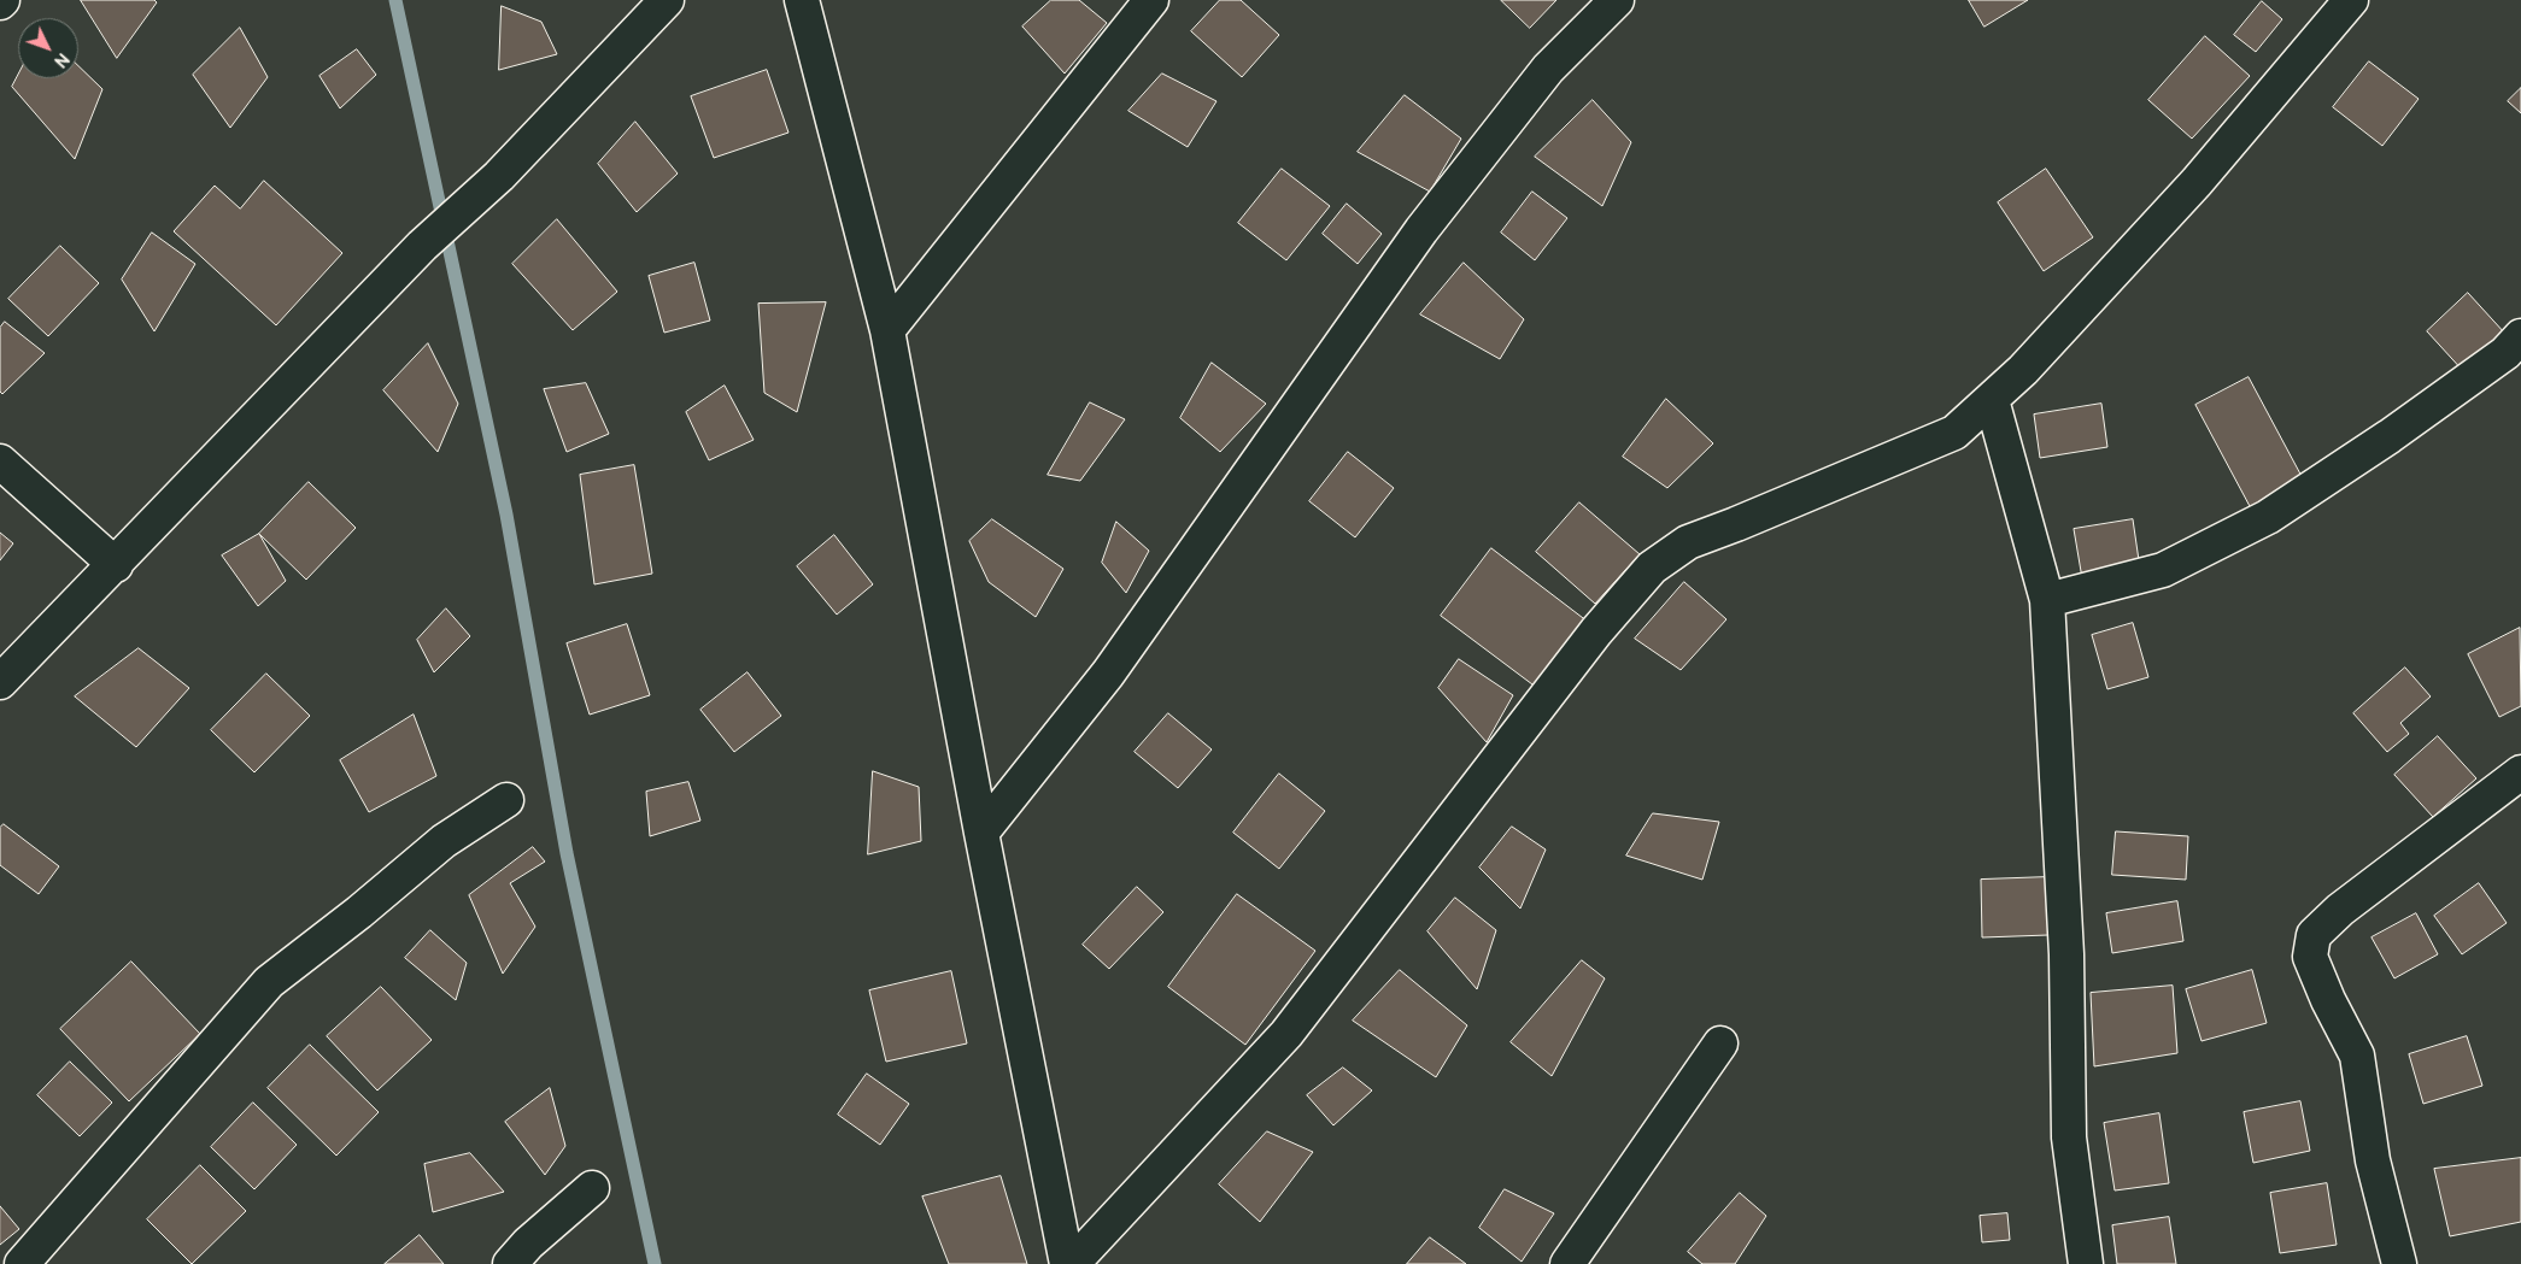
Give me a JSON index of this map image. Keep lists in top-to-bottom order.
{
  "north": "bottom right"
}
